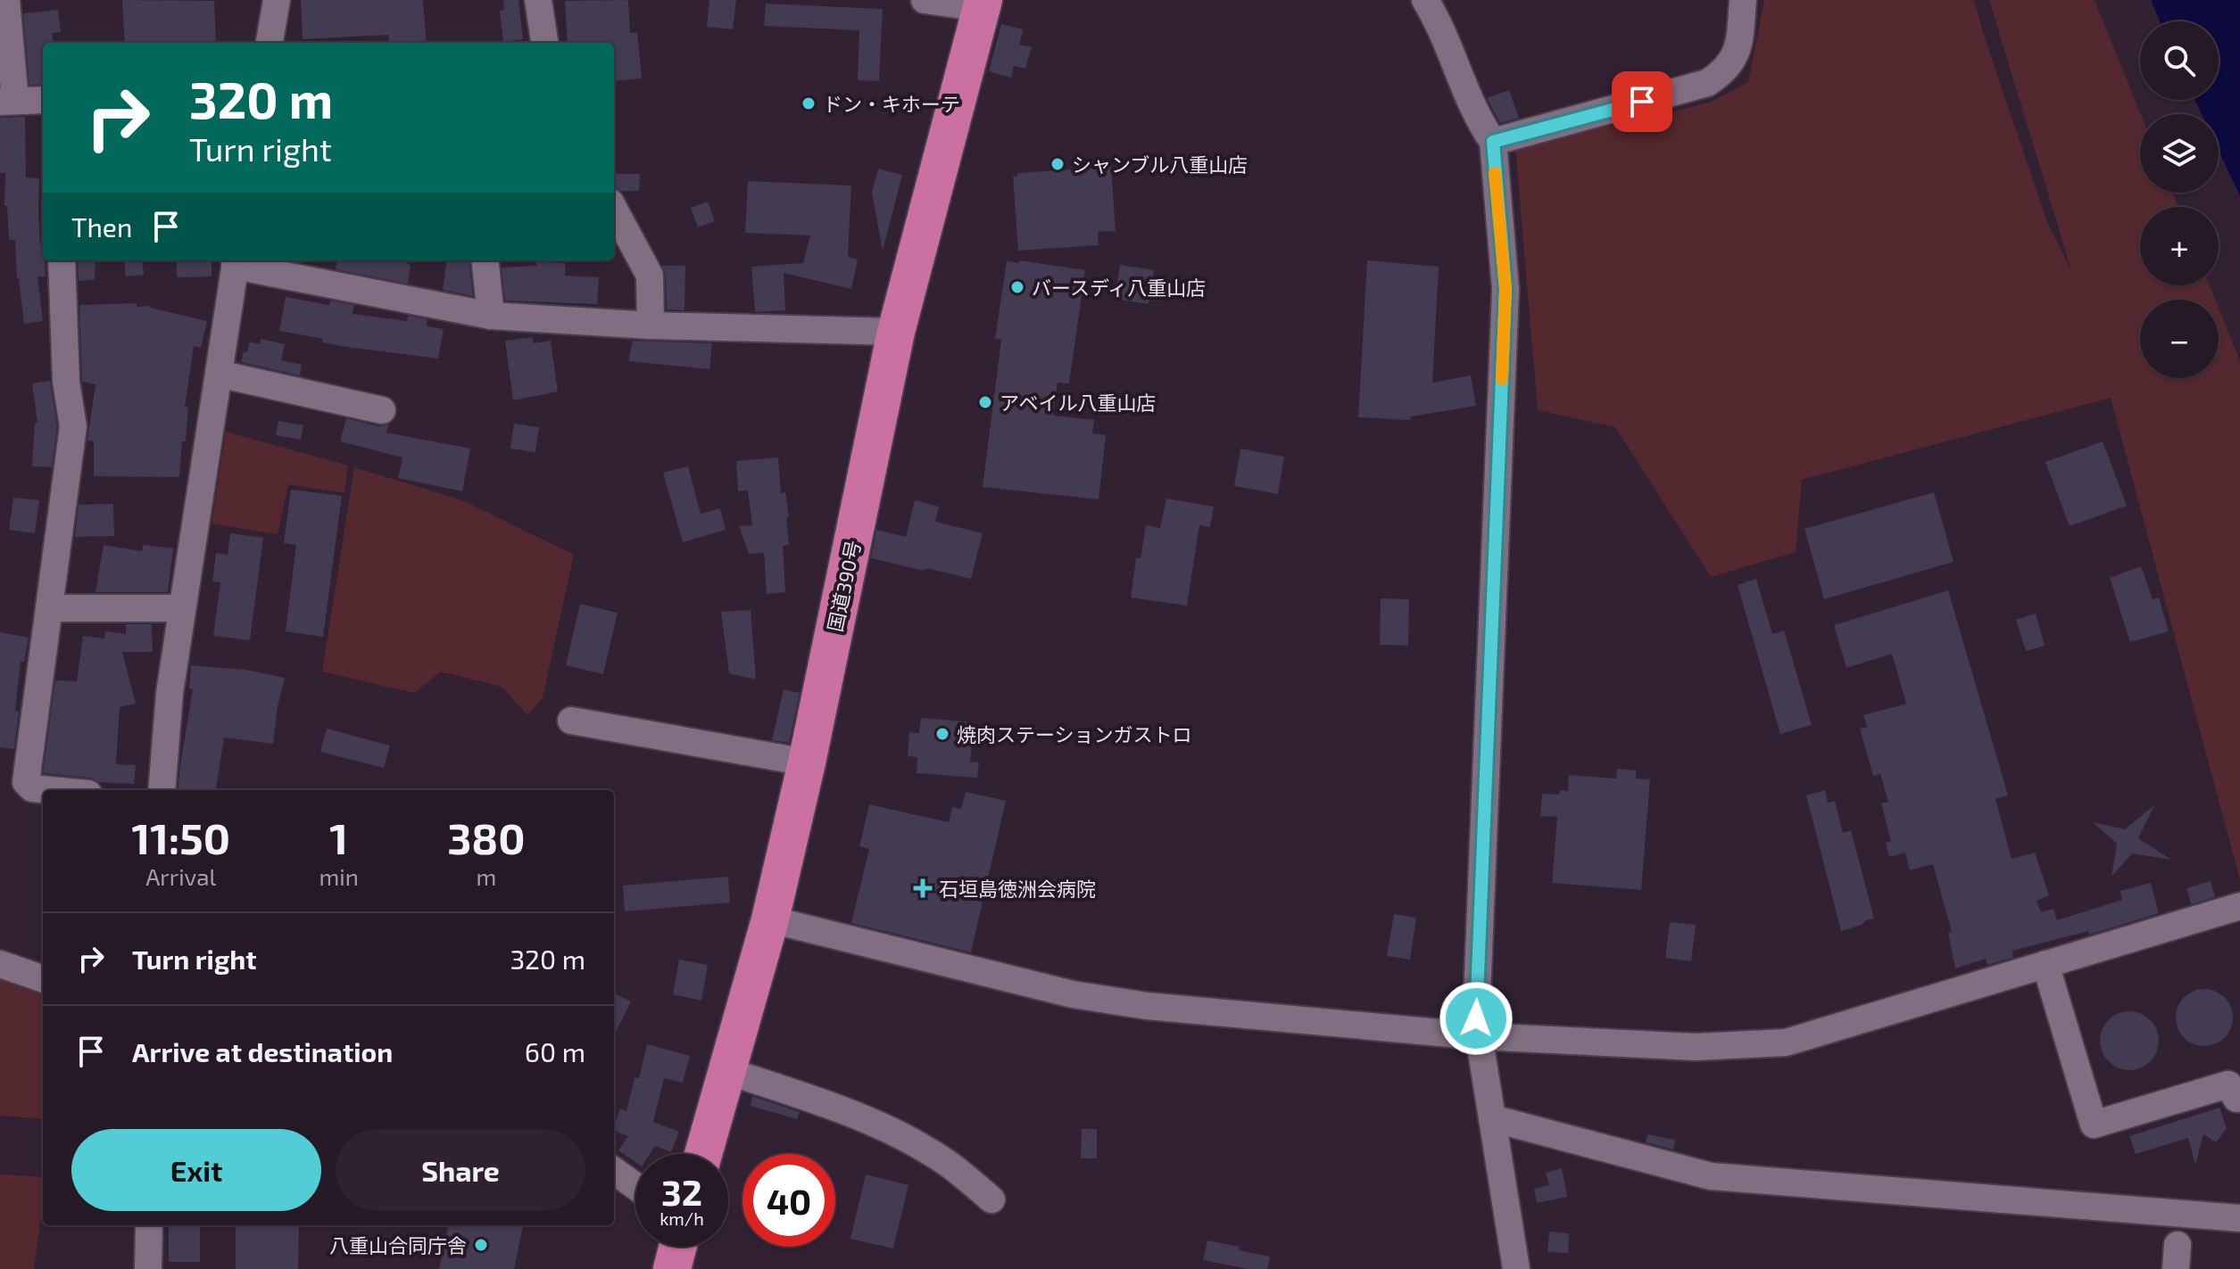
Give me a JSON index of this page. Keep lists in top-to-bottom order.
{
  "streets": {
    "highway": ["国道390号"]
  },
  "places": {
    "other": [
      "ドン・キホーテ",
      "シャンブル八重山店",
      "バースディ八重山店",
      "アベイル八重山店",
      "焼肉ステーションガストロ",
      "八重山合同庁舎"
    ],
    "health": ["石垣島徳洲会病院"]
  },
  "page": {
    "map_buttons": ["+", "−"],
    "turn": ["320 m", "Turn right"],
    "then": "Then",
    "eta": [
      "11:50",
      "Arrival",
      "1",
      "min",
      "380",
      "m"
    ],
    "list": [
      {
        "name": "Turn right",
        "value": "320 m"
      },
      {
        "name": "Arrive at destination",
        "value": "60 m"
      }
    ],
    "buttons": ["Exit", "Share"],
    "speed": "32 km/h",
    "limit": "40"
  }
}
